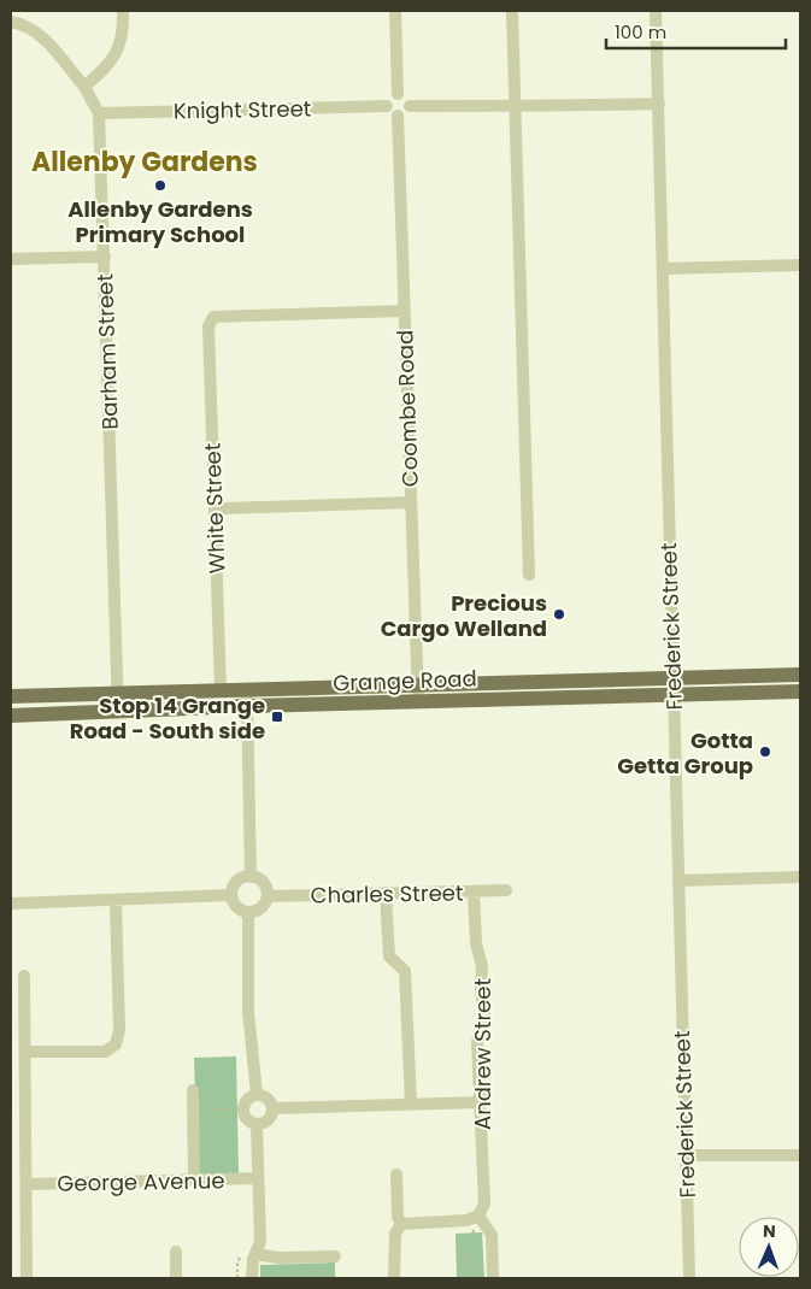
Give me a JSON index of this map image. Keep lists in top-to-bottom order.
{
  "streets": {
    "main road": ["Grange Road"],
    "street": [
      "Knight Street",
      "Barham Street",
      "Coombe Road",
      "White Street",
      "Frederick Street",
      "Charles Street",
      "Andrew Street",
      "George Avenue"
    ]
  },
  "crossings": [
    ["Knight Street", "Barham Street"],
    ["Knight Street", "Coombe Road"],
    ["Barham Street", "Grange Road"],
    ["Coombe Road", "White Street"],
    ["Coombe Road", "Grange Road"],
    ["White Street", "Grange Road"],
    ["Frederick Street", "Grange Road"],
    ["Charles Street", "Andrew Street"]
  ],
  "districts": ["Allenby Gardens"],
  "places": {
    "other": ["Allenby Gardens Primary School", "Precious Cargo Welland", "Gotta Getta Group"],
    "transit": ["Stop 14 Grange Road - South side"]
  },
  "scale_bar": "100 m",
  "north": "top"
}
